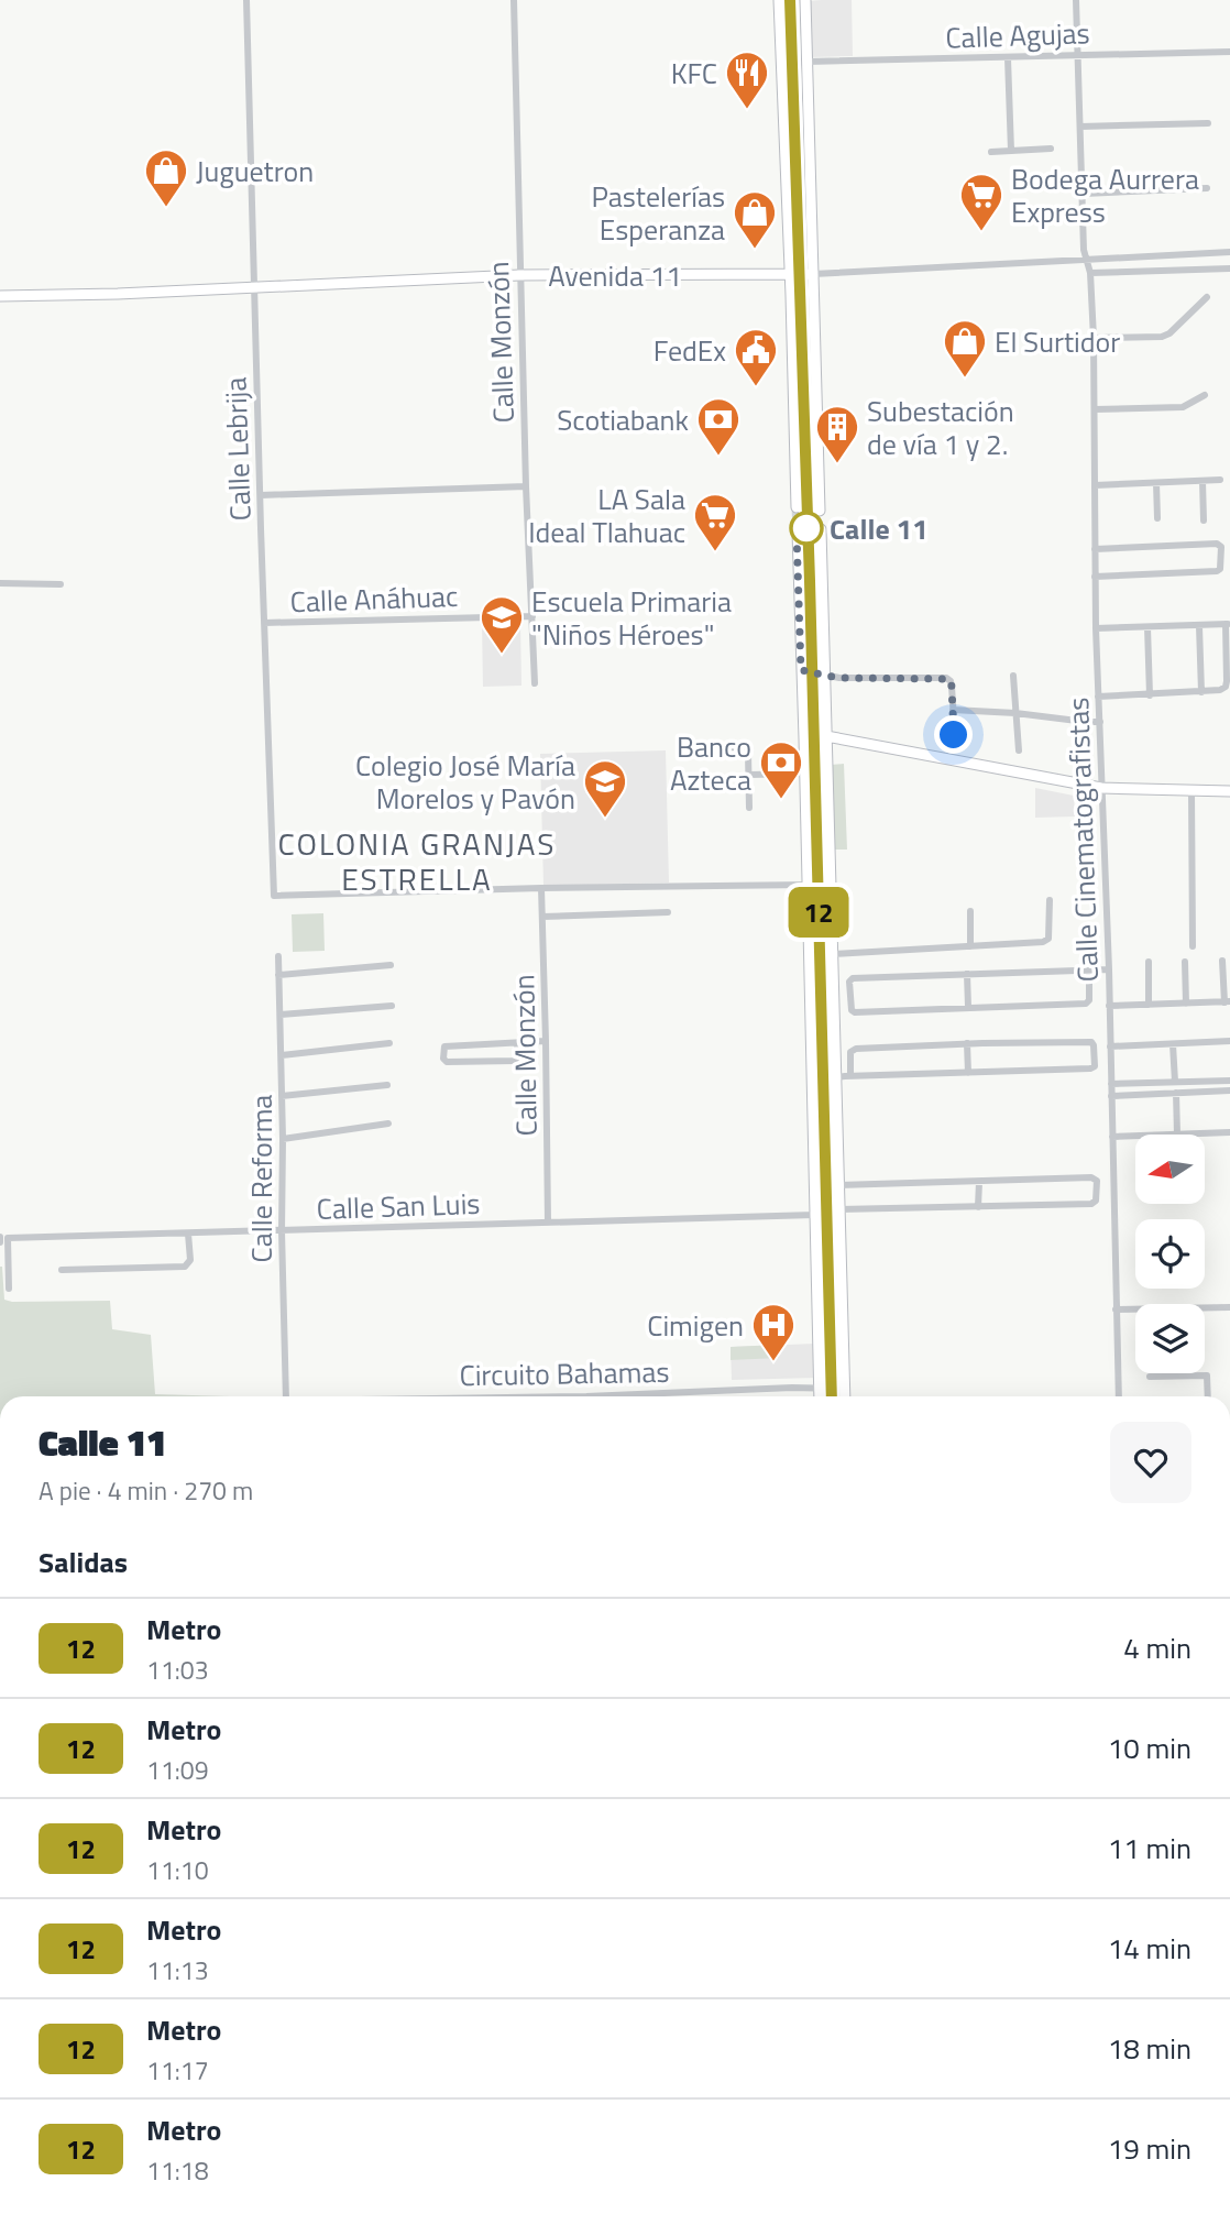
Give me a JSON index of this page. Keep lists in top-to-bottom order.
{
  "streets": {
    "main road": ["Avenida 11"],
    "street": [
      "Calle Agujas",
      "Calle Monzón",
      "Calle Lebrija",
      "Calle Anáhuac",
      "Calle Cinematografistas",
      "Calle Reforma",
      "Calle San Luis",
      "Circuito Bahamas"
    ]
  },
  "crossings": [
    ["Calle Agujas", "Calle Cinematografistas"],
    ["Avenida 11", "Calle Monzón"],
    ["Avenida 11", "Calle Lebrija"],
    ["Avenida 11", "Calle Cinematografistas"],
    ["Calle Monzón", "Calle Lebrija"],
    ["Calle Monzón", "Calle Anáhuac"],
    ["Calle Monzón", "Calle San Luis"],
    ["Calle Lebrija", "Calle Anáhuac"],
    ["Calle Reforma", "Calle San Luis"]
  ],
  "districts": ["COLONIA GRANJAS ESTRELLA"],
  "places": {
    "restaurant": ["KFC"],
    "shop": ["Juguetron", "Pastelerías Esperanza", "El Surtidor"],
    "supermarket": ["Bodega Aurrera Express", "LA Sala Ideal Tlahuac"],
    "public building": ["FedEx"],
    "bank": ["Scotiabank", "Banco Azteca"],
    "building": ["Subestación de vía 1 y 2."],
    "other": ["Calle 11"],
    "school or university": ["Escuela Primaria \"Niños Héroes\"", "Colegio José María Morelos y Pavón"],
    "hospital": ["Cimigen"]
  },
  "lines": ["metro line 12"],
  "north": "left",
  "page": {
    "on_map": "12",
    "heading": [
      ["Calle 11", "A pie · 4 min · 270 m"],
      "Salidas"
    ],
    "list": [
      {
        "mark": "12",
        "name": "Metro",
        "note": "11:03",
        "value": "4 min"
      },
      {
        "mark": "12",
        "name": "Metro",
        "note": "11:09",
        "value": "10 min"
      },
      {
        "mark": "12",
        "name": "Metro",
        "note": "11:10",
        "value": "11 min"
      },
      {
        "mark": "12",
        "name": "Metro",
        "note": "11:13",
        "value": "14 min"
      },
      {
        "mark": "12",
        "name": "Metro",
        "note": "11:17",
        "value": "18 min"
      },
      {
        "mark": "12",
        "name": "Metro",
        "note": "11:18",
        "value": "19 min"
      }
    ]
  }
}
